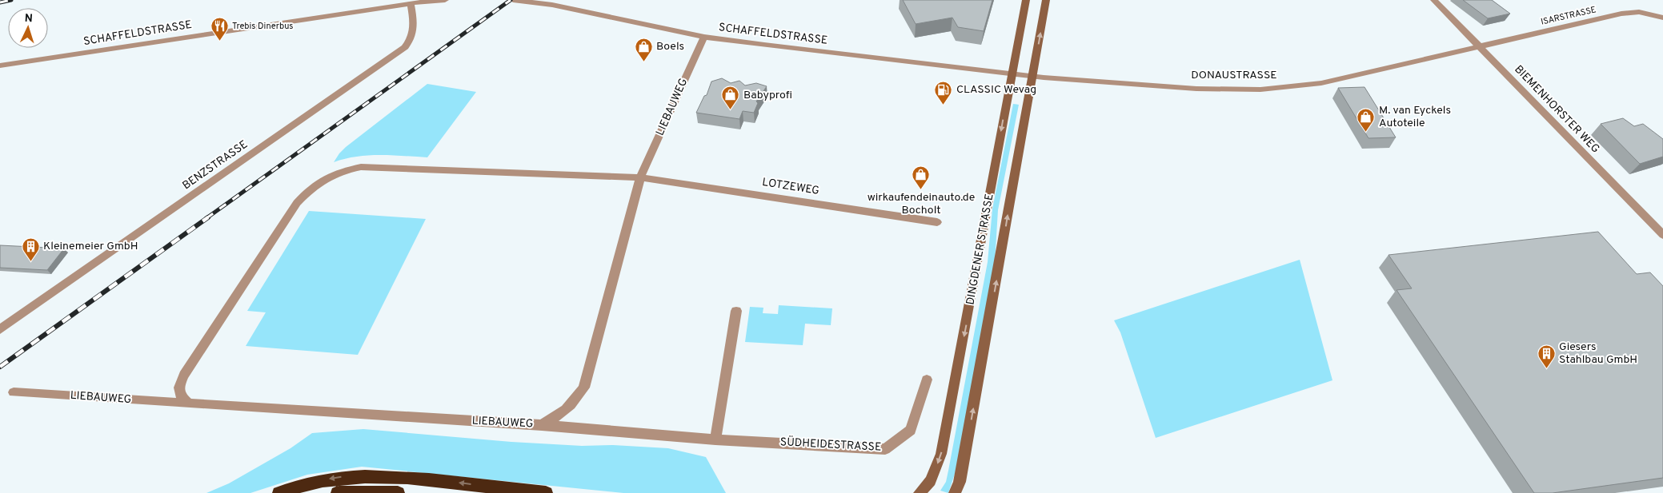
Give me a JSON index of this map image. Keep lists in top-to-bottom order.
{
  "streets": {
    "main road": ["DINGDENER STRASSE"],
    "street": [
      "ISARSTRASSE",
      "SCHAFFELDSTRASSE",
      "DONAUSTRASSE",
      "LIEBAUWEG",
      "BIEMENHORSTER WEG",
      "BENZSTRASSE",
      "LOTZEWEG",
      "SÜDHEIDESTRASSE"
    ]
  },
  "crossings": [
    ["ISARSTRASSE", "DONAUSTRASSE"],
    ["ISARSTRASSE", "BIEMENHORSTER WEG"],
    ["SCHAFFELDSTRASSE", "DONAUSTRASSE"],
    ["SCHAFFELDSTRASSE", "LIEBAUWEG"],
    ["SCHAFFELDSTRASSE", "BENZSTRASSE"],
    ["SCHAFFELDSTRASSE", "DINGDENER STRASSE"],
    ["DONAUSTRASSE", "BIEMENHORSTER WEG"],
    ["DONAUSTRASSE", "DINGDENER STRASSE"],
    ["LIEBAUWEG", "LOTZEWEG"],
    ["LIEBAUWEG", "SÜDHEIDESTRASSE"]
  ],
  "places": {
    "restaurant": ["Trebis Dinerbus"],
    "shop": [
      "Boels",
      "Babyprofi",
      "M. van Eyckels Autoteile",
      "wirkaufendeinauto.de Bocholt"
    ],
    "fuel station": ["CLASSIC Wevag"],
    "building": ["Kleinemeier GmbH", "Giesers Stahlbau GmbH"]
  },
  "north": "top"
}
